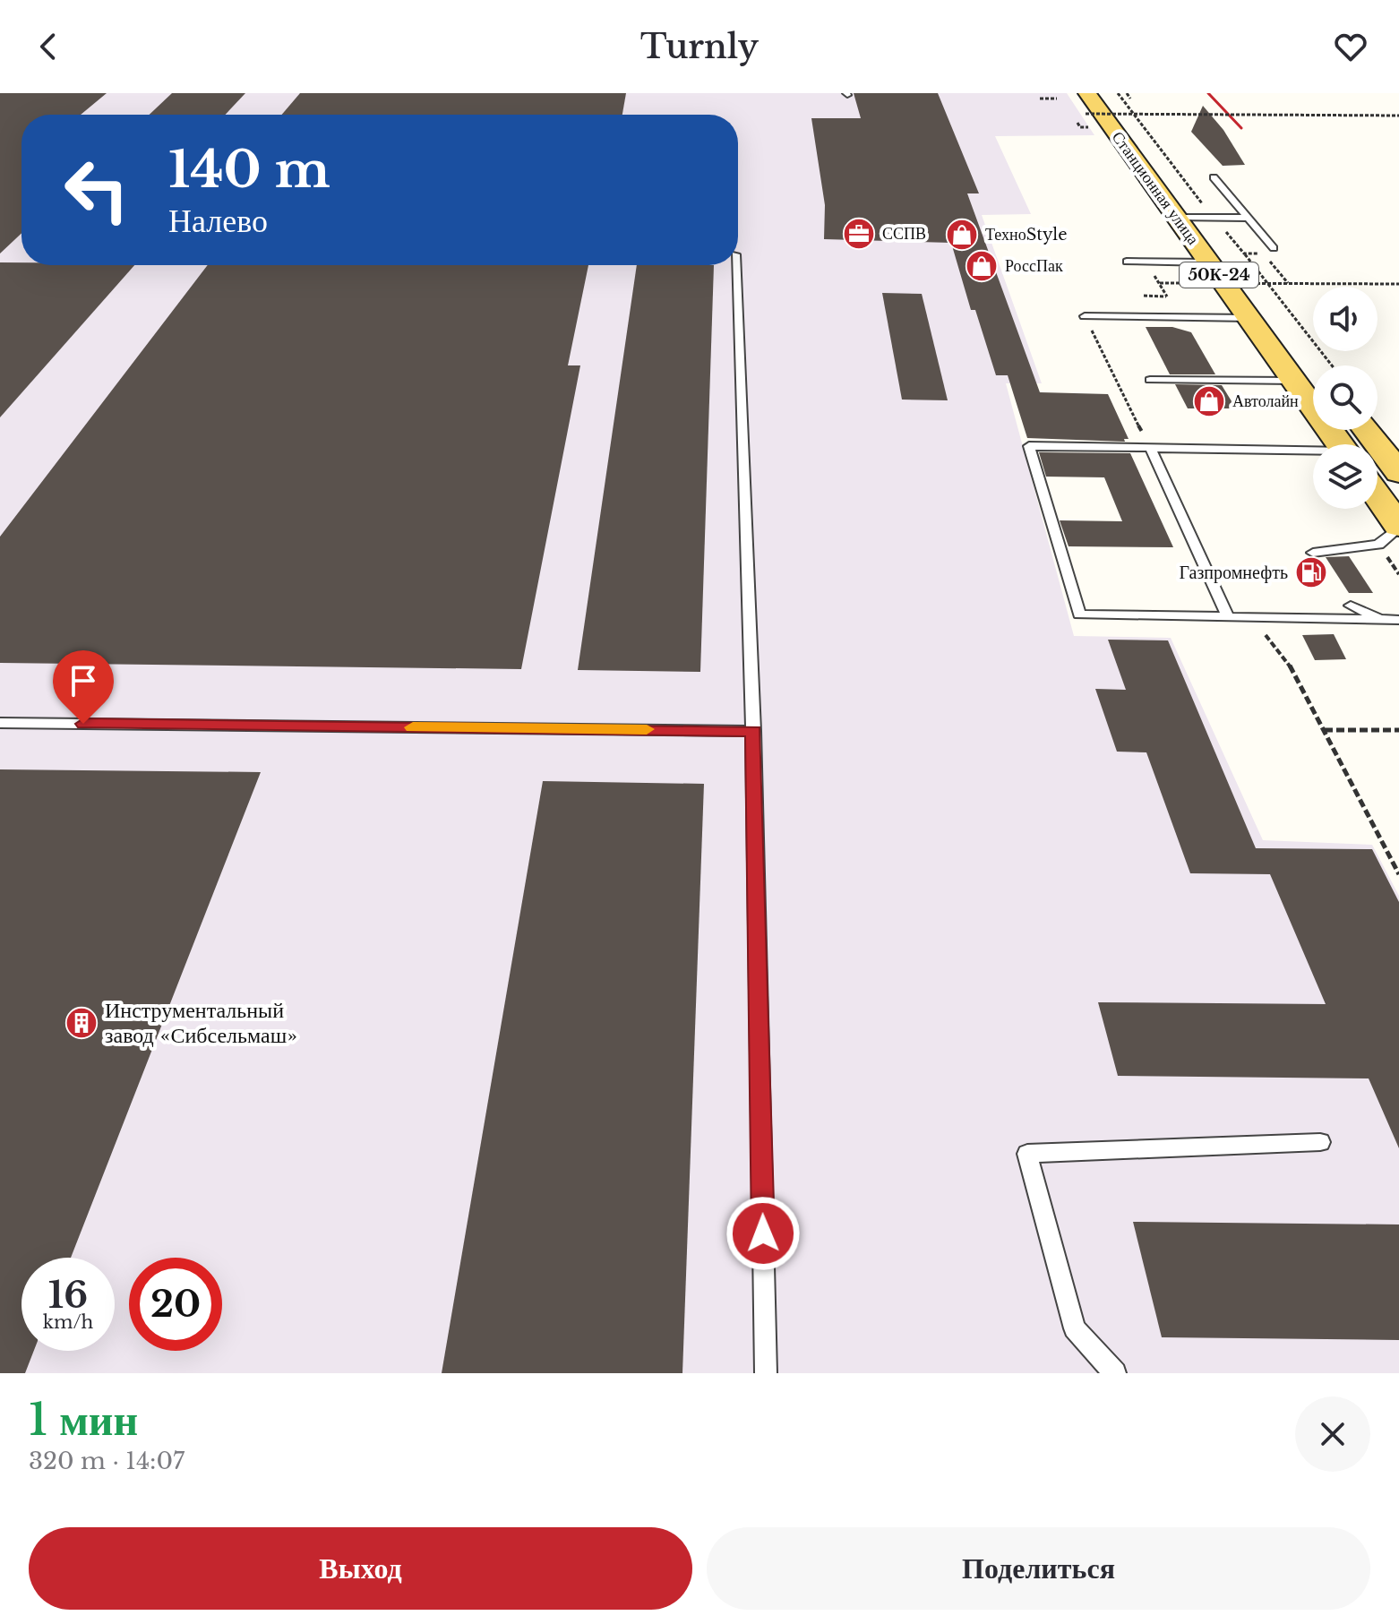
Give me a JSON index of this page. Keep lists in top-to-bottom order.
{
  "streets": {
    "main road": ["Станционная улица", "50К-24"]
  },
  "places": {
    "office": ["ССПВ"],
    "shop": ["ТехноStyle", "РоссПак", "Автолайн"],
    "fuel station": ["Газпромнефть"],
    "building": ["Инструментальный завод «Сибсельмаш»"]
  },
  "page": {
    "header": "Turnly",
    "turn": ["140 m", "Налево"],
    "speed": "16 km/h",
    "limit": "20",
    "heading": ["1 мин", "320 m · 14:07"],
    "buttons": ["Выход", "Поделиться"]
  }
}
